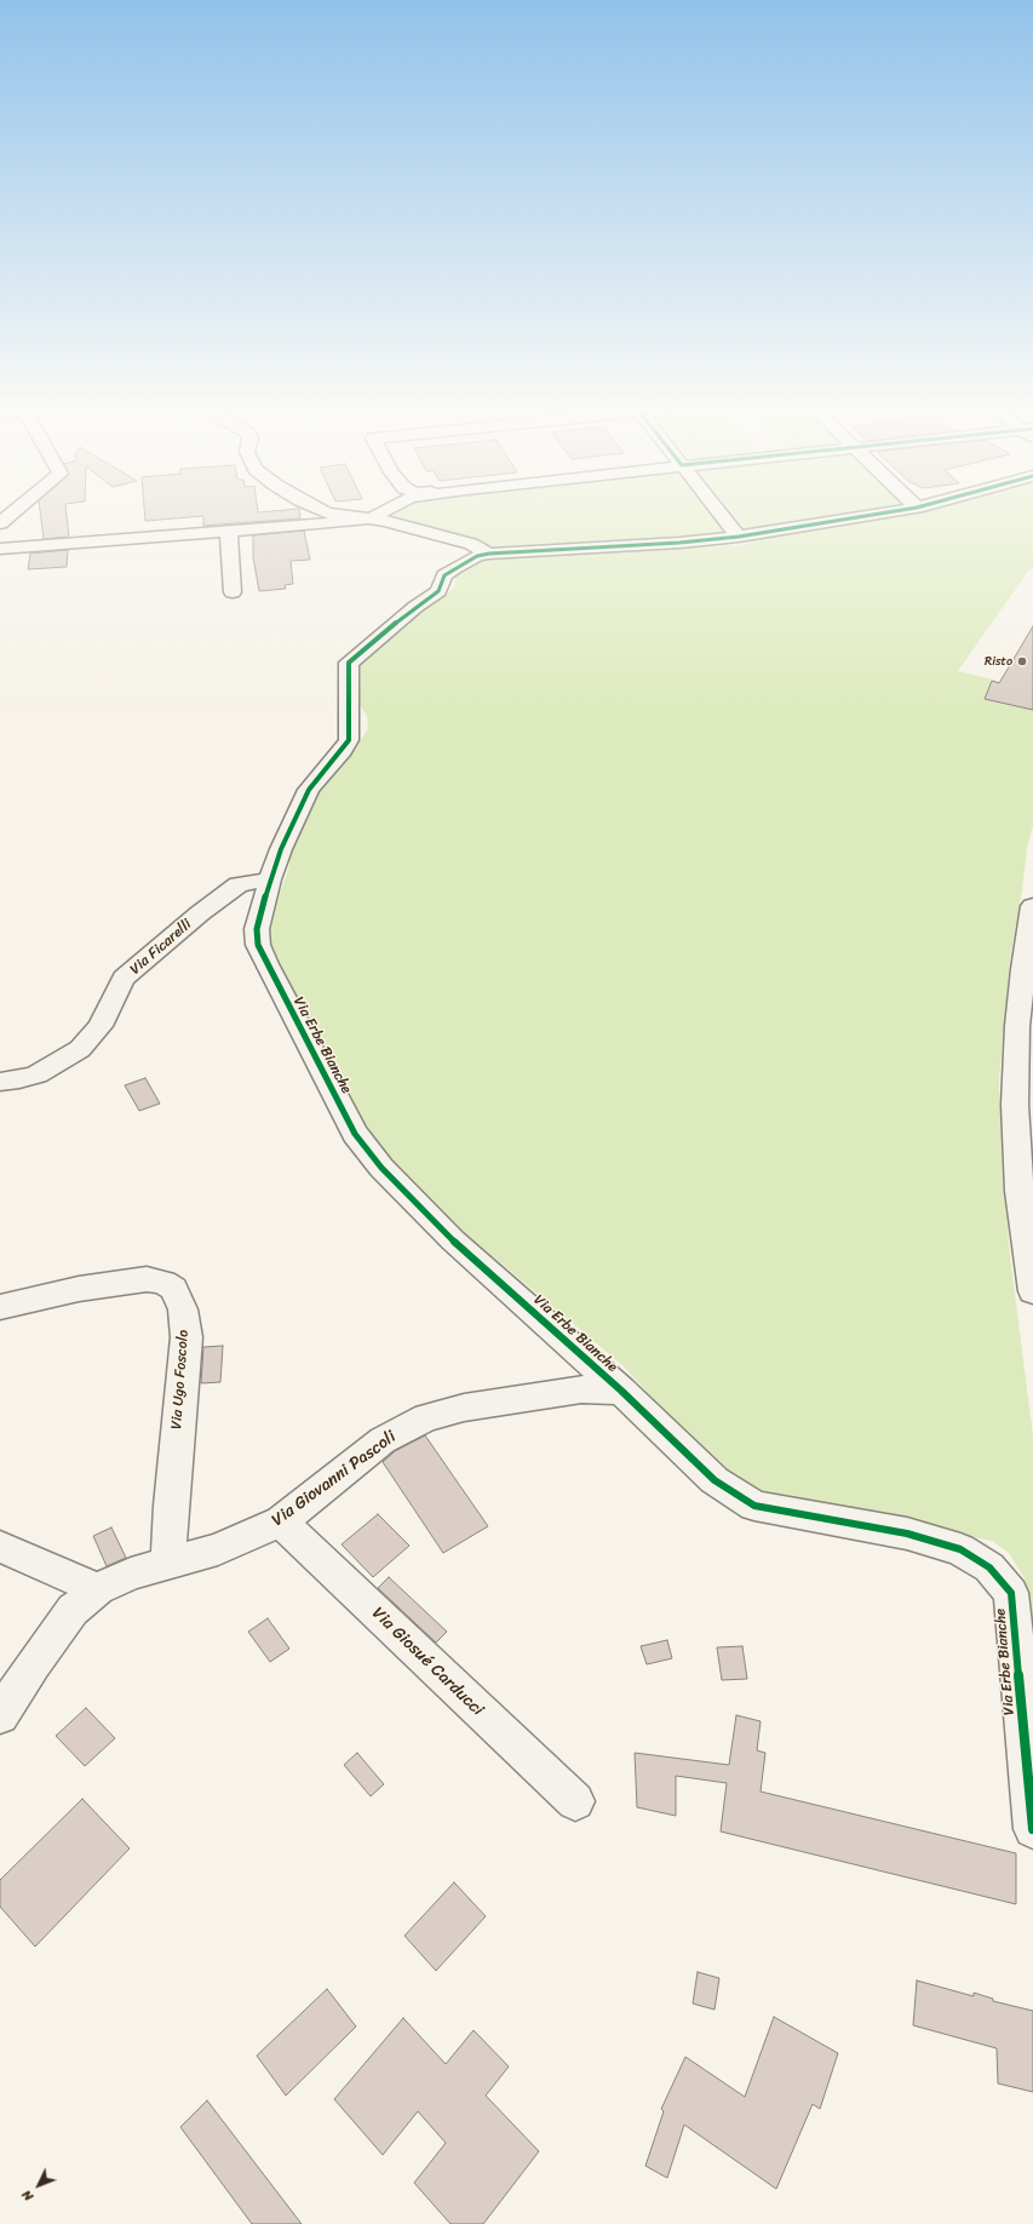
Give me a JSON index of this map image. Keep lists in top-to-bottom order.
{
  "streets": {
    "street": [
      "Via Ficarelli",
      "Via Erbe Bianche",
      "Via Ugo Foscolo",
      "Via Giovanni Pascoli",
      "Via Giosué Carducci"
    ]
  },
  "crossings": [
    ["Via Ficarelli", "Via Erbe Bianche"],
    ["Via Erbe Bianche", "Via Giovanni Pascoli"],
    ["Via Ugo Foscolo", "Via Giovanni Pascoli"],
    ["Via Giovanni Pascoli", "Via Giosué Carducci"]
  ],
  "places": ["Risto"],
  "north": "bottom left"
}
